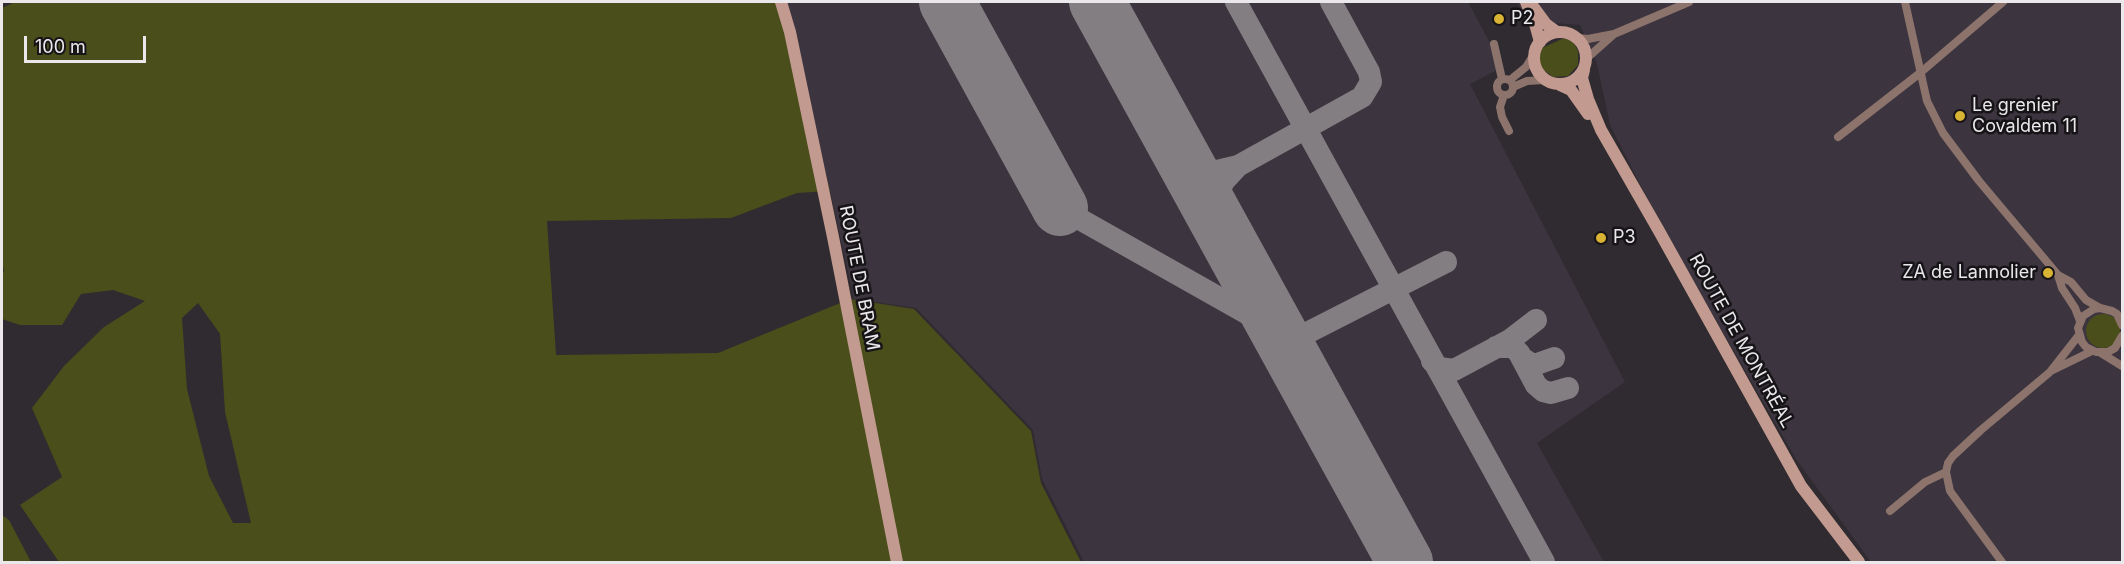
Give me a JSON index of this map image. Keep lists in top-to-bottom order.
{
  "streets": {
    "main road": ["ROUTE DE BRAM", "ROUTE DE MONTRÉAL"]
  },
  "places": [
    "P2",
    "Le grenier Covaldem 11",
    "P3",
    "ZA de Lannolier"
  ],
  "scale_bar": "100 m"
}
